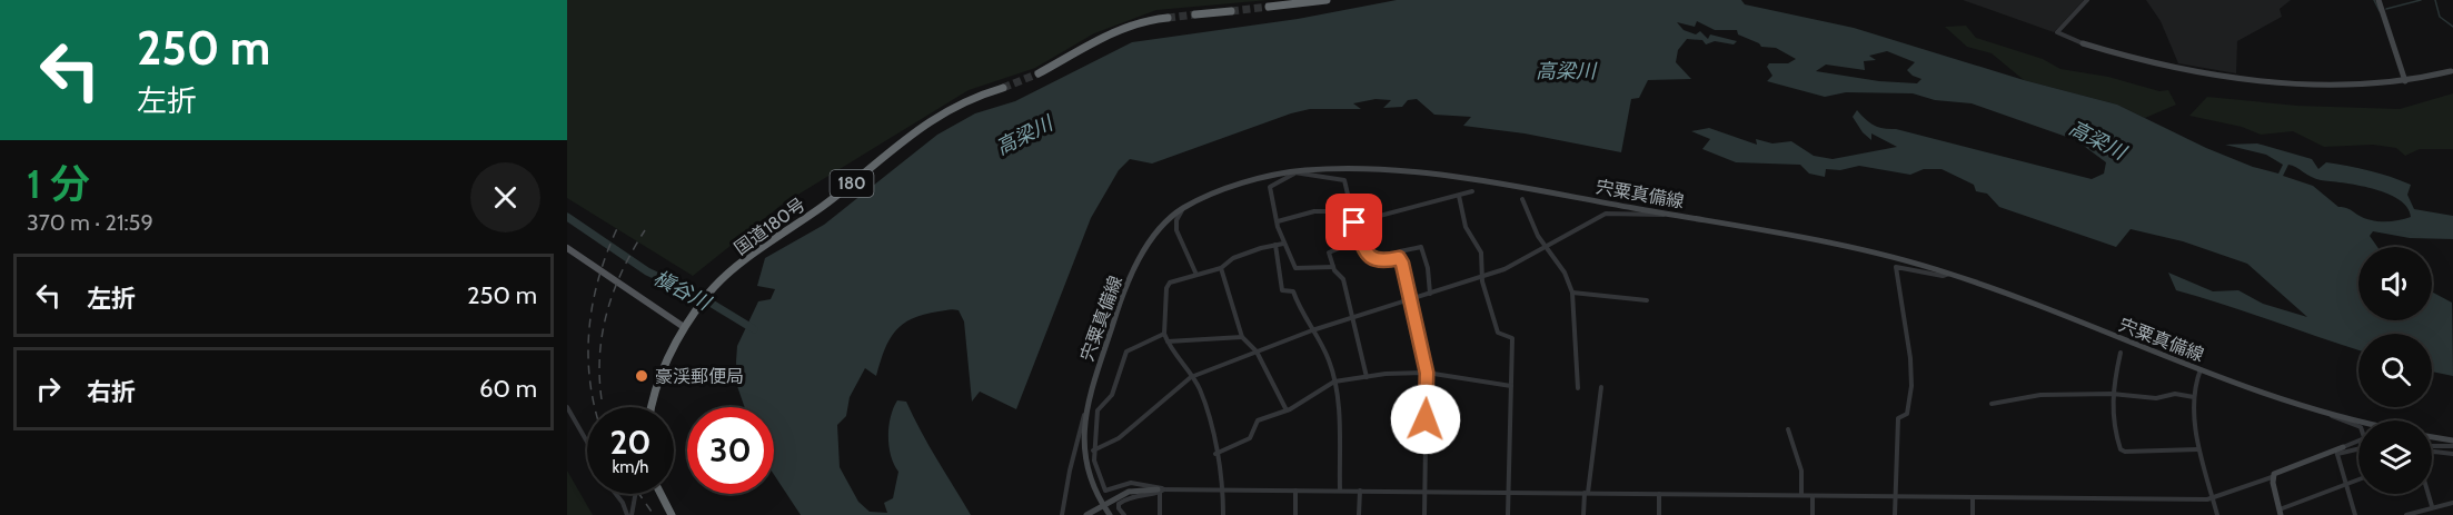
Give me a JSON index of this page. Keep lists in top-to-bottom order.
{
  "streets": {
    "highway": ["180", "国道180号"],
    "main road": ["宍粟真備線"]
  },
  "water": ["高梁川", "槇谷川"],
  "places": ["豪渓郵便局"],
  "page": {
    "turn": ["250 m", "左折"],
    "heading": ["1 分", "370 m · 21:59"],
    "list": [
      {
        "name": "左折",
        "value": "250 m"
      },
      {
        "name": "右折",
        "value": "60 m"
      }
    ],
    "speed": "20 km/h",
    "limit": "30"
  }
}
